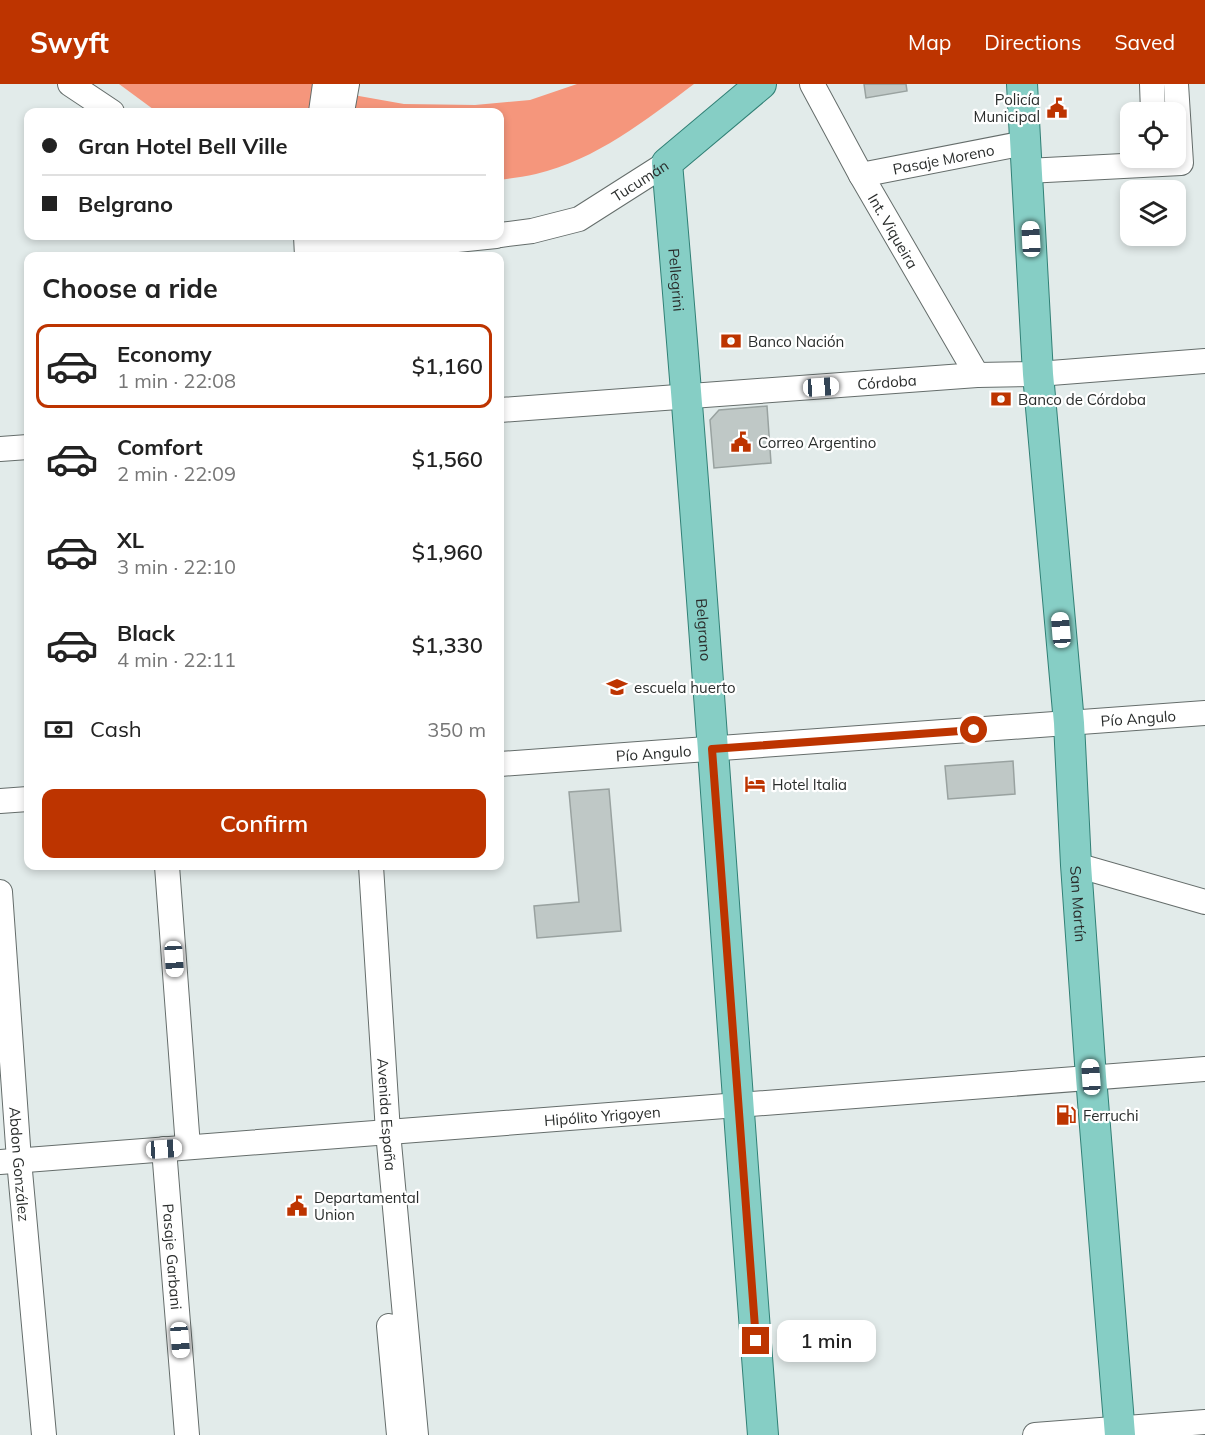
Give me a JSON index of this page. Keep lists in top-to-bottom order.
{
  "streets": {
    "main road": [
      "Tucumán",
      "Pellegrini",
      "Belgrano",
      "San Martín"
    ],
    "street": [
      "Pasaje Moreno",
      "Int. Viqueira",
      "Córdoba",
      "Pío Angulo",
      "Avenida España",
      "Hipólito Yrigoyen",
      "Abdon González",
      "Pasaje Garbani"
    ]
  },
  "crossings": [
    ["Pasaje Moreno", "Int. Viqueira"],
    ["Pasaje Moreno", "San Martín"],
    ["Tucumán", "Pellegrini"],
    ["Int. Viqueira", "Córdoba"],
    ["Pellegrini", "Córdoba"],
    ["Pellegrini", "Belgrano"],
    ["Córdoba", "Belgrano"],
    ["Córdoba", "San Martín"],
    ["Belgrano", "Pío Angulo"],
    ["Belgrano", "Hipólito Yrigoyen"],
    ["Pío Angulo", "San Martín"],
    ["San Martín", "Hipólito Yrigoyen"],
    ["Avenida España", "Hipólito Yrigoyen"],
    ["Hipólito Yrigoyen", "Abdon González"],
    ["Hipólito Yrigoyen", "Pasaje Garbani"]
  ],
  "places": {
    "public building": ["Policía Municipal", "Correo Argentino", "Departamental Union"],
    "bank": ["Banco Nación", "Banco de Córdoba"],
    "school or university": ["escuela huerto"],
    "hotel": ["Hotel Italia"],
    "fuel station": ["Ferruchi"]
  },
  "page": {
    "header": "Swyft",
    "nav": ["Map", "Directions", "Saved"],
    "banner": ["Gran Hotel Bell Ville", "Belgrano"],
    "heading": "Choose a ride",
    "list": [
      {
        "name": "Economy",
        "note": "1 min · 22:08",
        "value": "$1,160"
      },
      {
        "name": "Comfort",
        "note": "2 min · 22:09",
        "value": "$1,560"
      },
      {
        "name": "XL",
        "note": "3 min · 22:10",
        "value": "$1,960"
      },
      {
        "name": "Black",
        "note": "4 min · 22:11",
        "value": "$1,330"
      }
    ],
    "pay": ["Cash", "350 m"],
    "buttons": "Confirm",
    "bubble": "1 min"
  }
}
